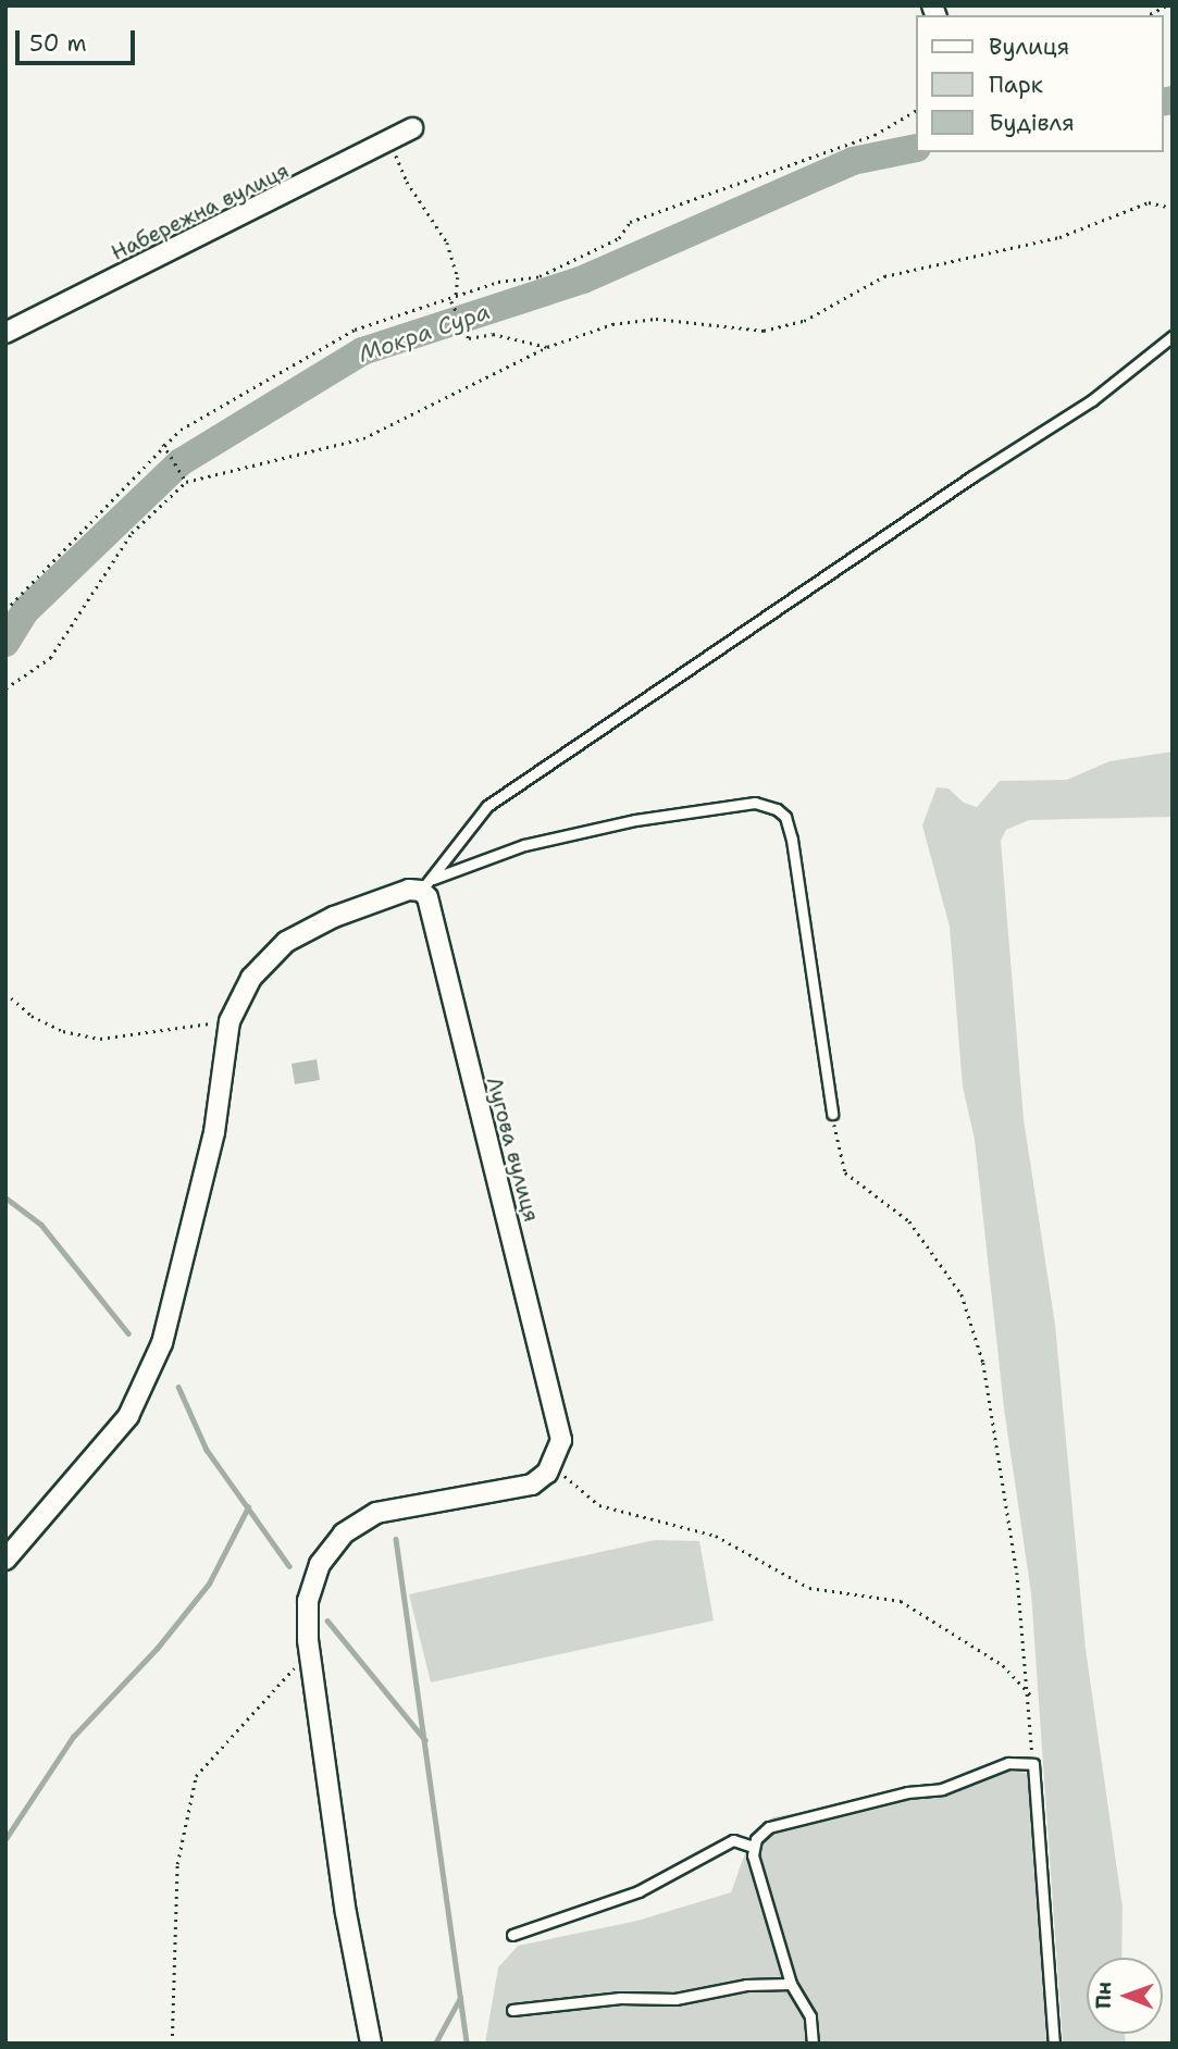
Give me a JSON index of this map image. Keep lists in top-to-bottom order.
{
  "streets": {
    "street": ["Набережна вулиця", "Лугова вулиця"]
  },
  "water": ["Мокра Сура"],
  "legend": ["Вулиця", "Парк", "Будівля"],
  "scale_bar": "50 m",
  "north": "left"
}
